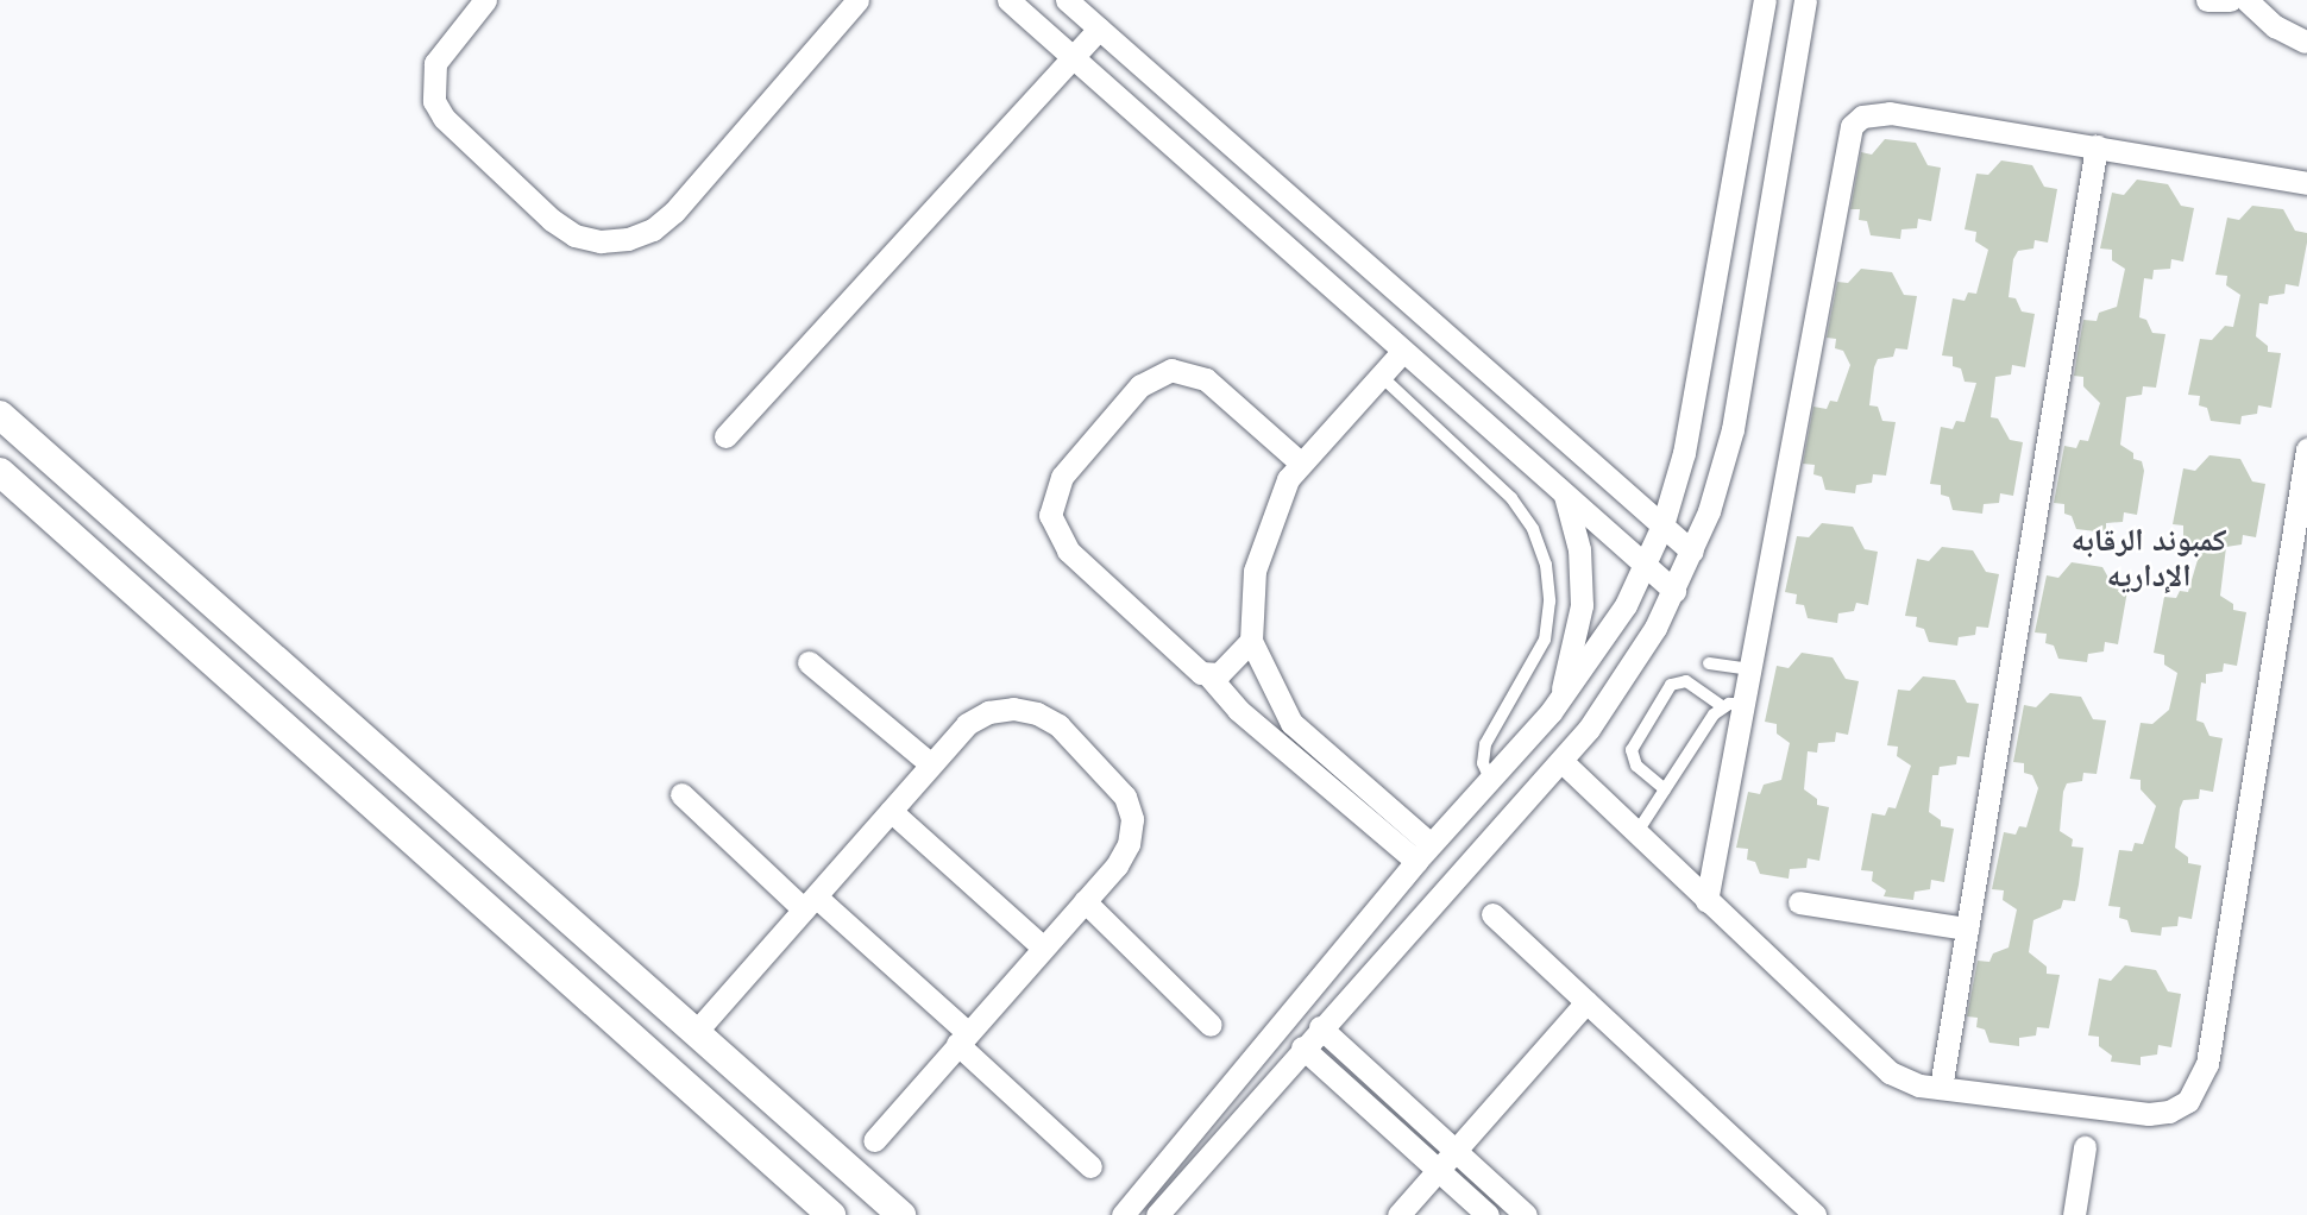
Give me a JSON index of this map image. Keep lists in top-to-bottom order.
{
  "districts": ["كمبوند الرقابه الإداريه"]
}
